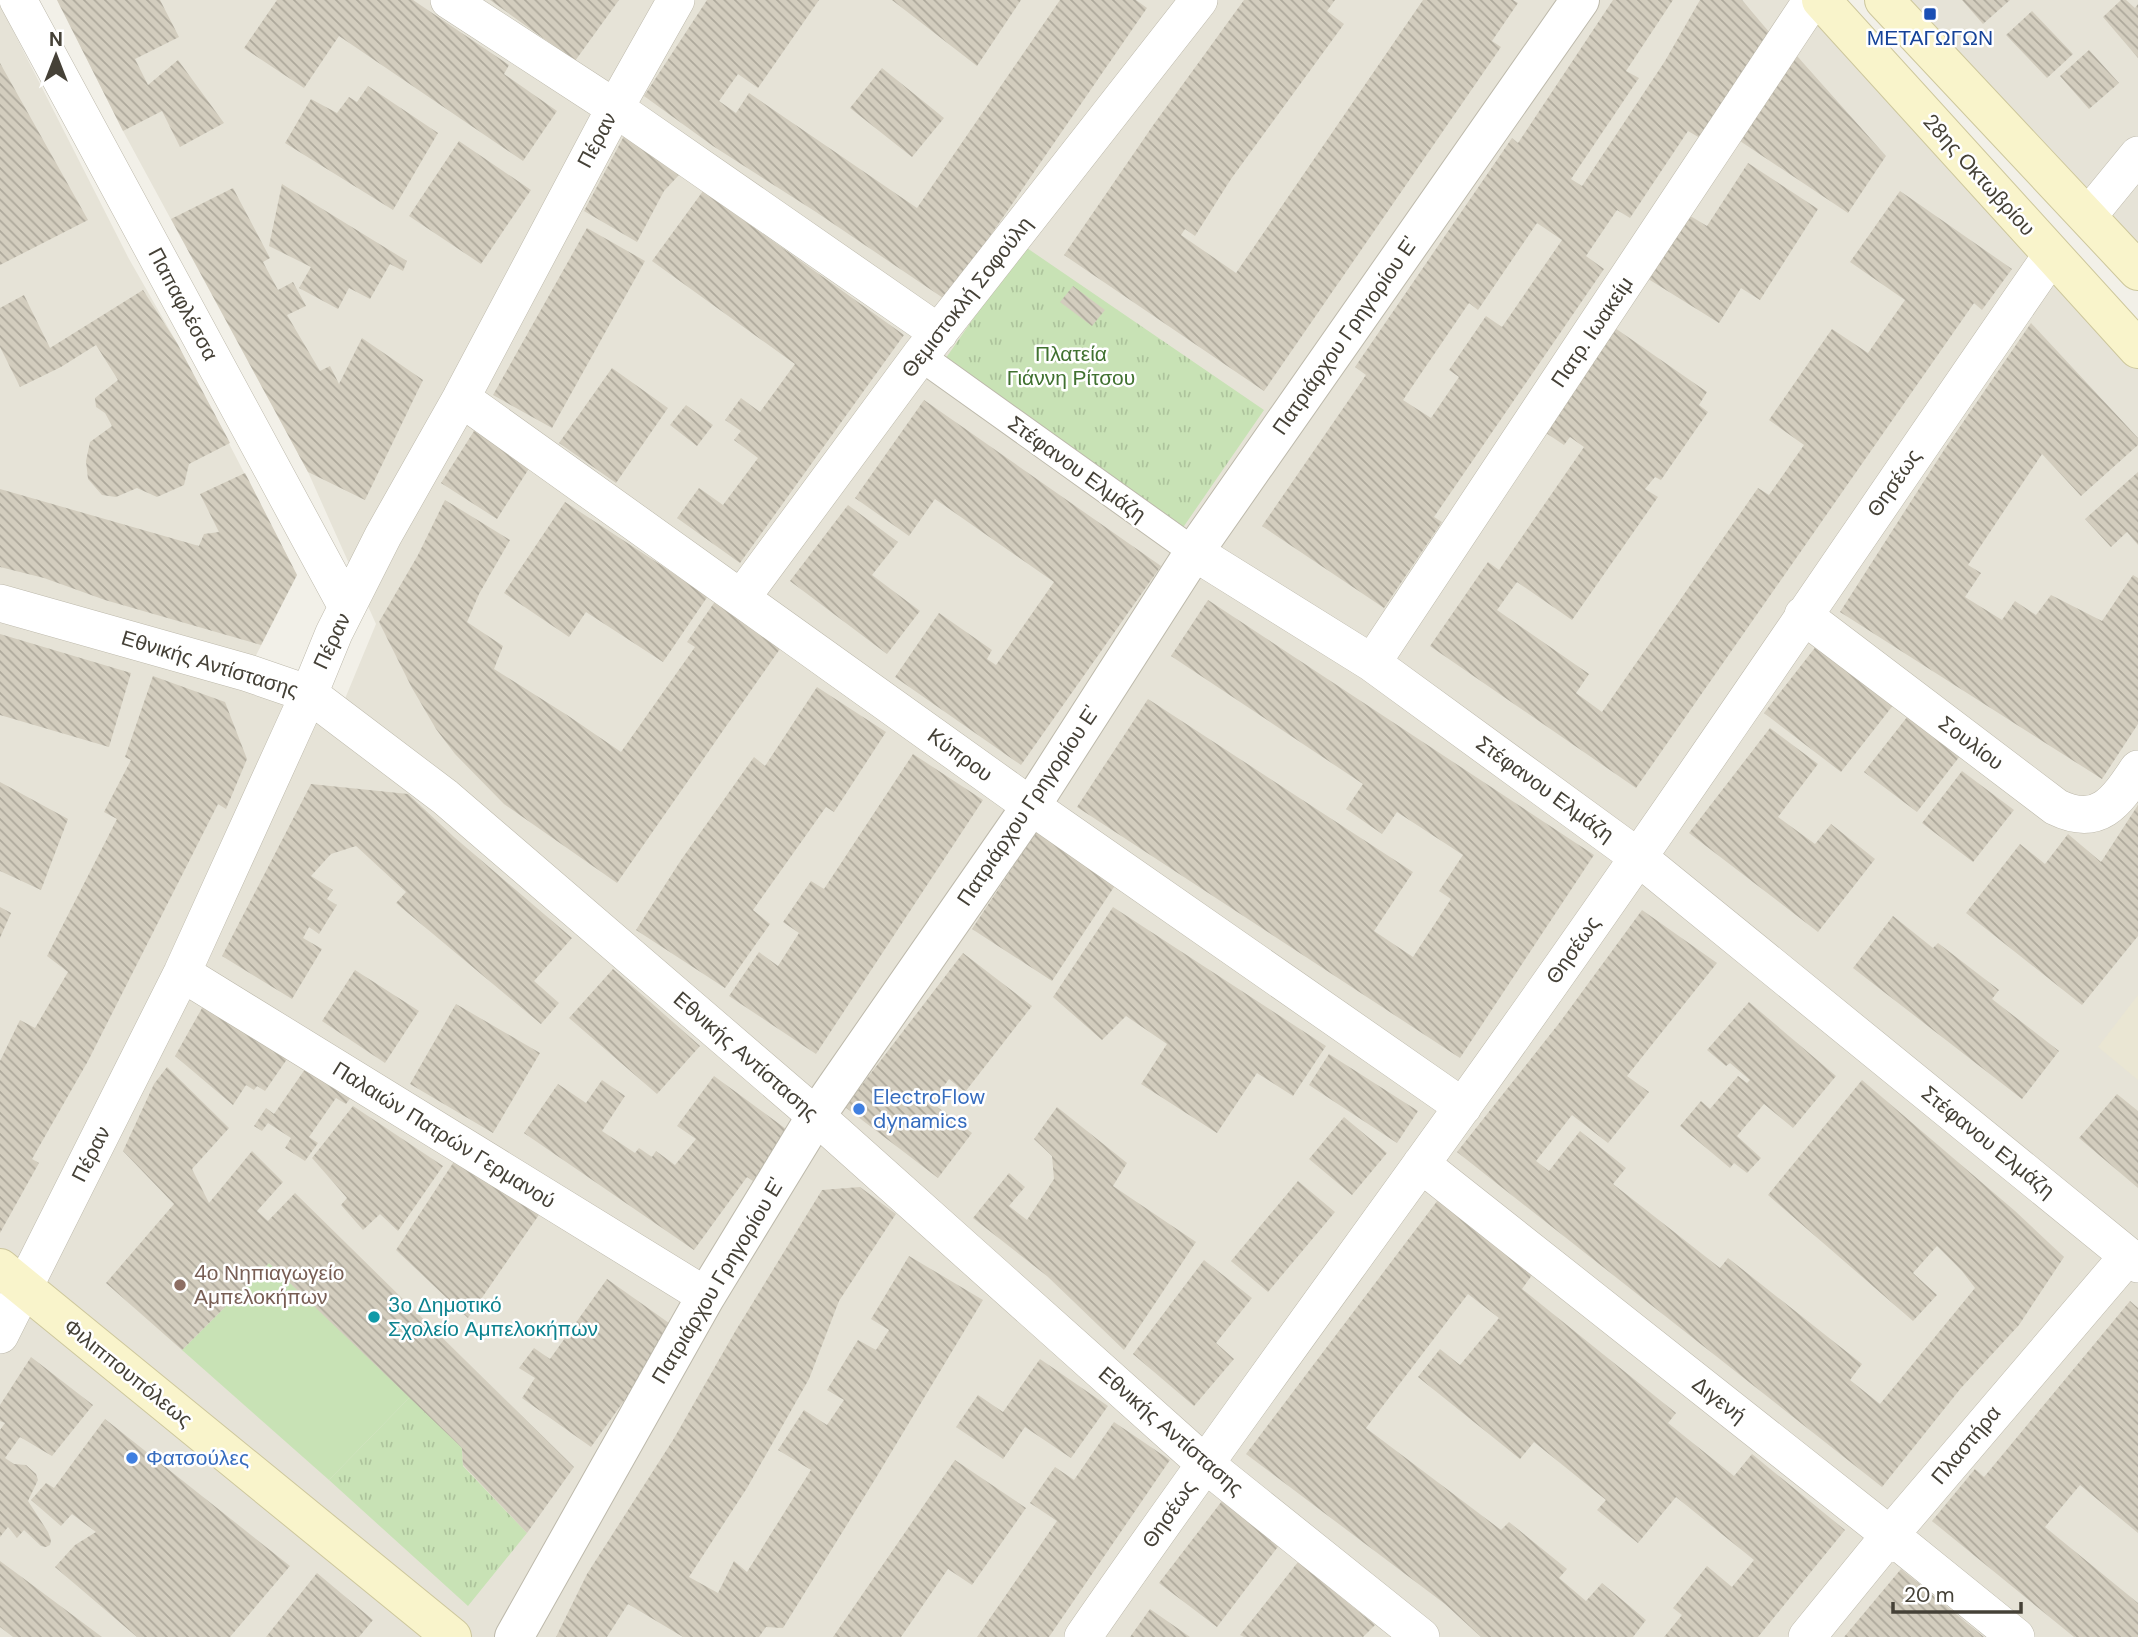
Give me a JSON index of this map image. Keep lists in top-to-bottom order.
{
  "streets": {
    "main road": ["28ης Οκτωβρίου", "Φιλιππουπόλεως"],
    "street": [
      "Πέραν",
      "Θεμιστοκλή Σοφούλη",
      "Παπαφλέσσα",
      "Πατρ. Ιωακείμ",
      "Πατριάρχου Γρηγορίου Ε'",
      "Στέφανου Ελμάζη",
      "Θησέως",
      "Εθνικής Αντίστασης",
      "Σουλίου",
      "Κύπρου",
      "Παλαιών Πατρών Γερμανού",
      "Διγενή",
      "Πλαστήρα"
    ]
  },
  "crossings": [
    ["Πέραν", "Παπαφλέσσα"],
    ["Πέραν", "Στέφανου Ελμάζη"],
    ["Πέραν", "Εθνικής Αντίστασης"],
    ["Πέραν", "Κύπρου"],
    ["Πέραν", "Παλαιών Πατρών Γερμανού"],
    ["Πέραν", "Φιλιππουπόλεως"],
    ["28ης Οκτωβρίου", "Θησέως"],
    ["Θεμιστοκλή Σοφούλη", "Στέφανου Ελμάζη"],
    ["Θεμιστοκλή Σοφούλη", "Κύπρου"],
    ["Πατρ. Ιωακείμ", "Στέφανου Ελμάζη"],
    ["Πατριάρχου Γρηγορίου Ε'", "Στέφανου Ελμάζη"],
    ["Πατριάρχου Γρηγορίου Ε'", "Εθνικής Αντίστασης"],
    ["Πατριάρχου Γρηγορίου Ε'", "Κύπρου"],
    ["Πατριάρχου Γρηγορίου Ε'", "Παλαιών Πατρών Γερμανού"],
    ["Στέφανου Ελμάζη", "Θησέως"],
    ["Στέφανου Ελμάζη", "Πλαστήρα"],
    ["Θησέως", "Εθνικής Αντίστασης"],
    ["Θησέως", "Σουλίου"],
    ["Θησέως", "Κύπρου"],
    ["Θησέως", "Διγενή"],
    ["Διγενή", "Πλαστήρα"]
  ],
  "parks": ["Πλατεία Γιάννη Ρίτσου"],
  "places": {
    "transit": ["ΜΕΤΑΓΩΓΩΝ"],
    "other": [
      "ElectroFlow dynamics",
      "4ο Νηπιαγωγείο Αμπελοκήπων",
      "3ο Δημοτικό Σχολείο Αμπελοκήπων",
      "Φατσούλες"
    ]
  },
  "scale_bar": "20 m",
  "north": "top"
}
